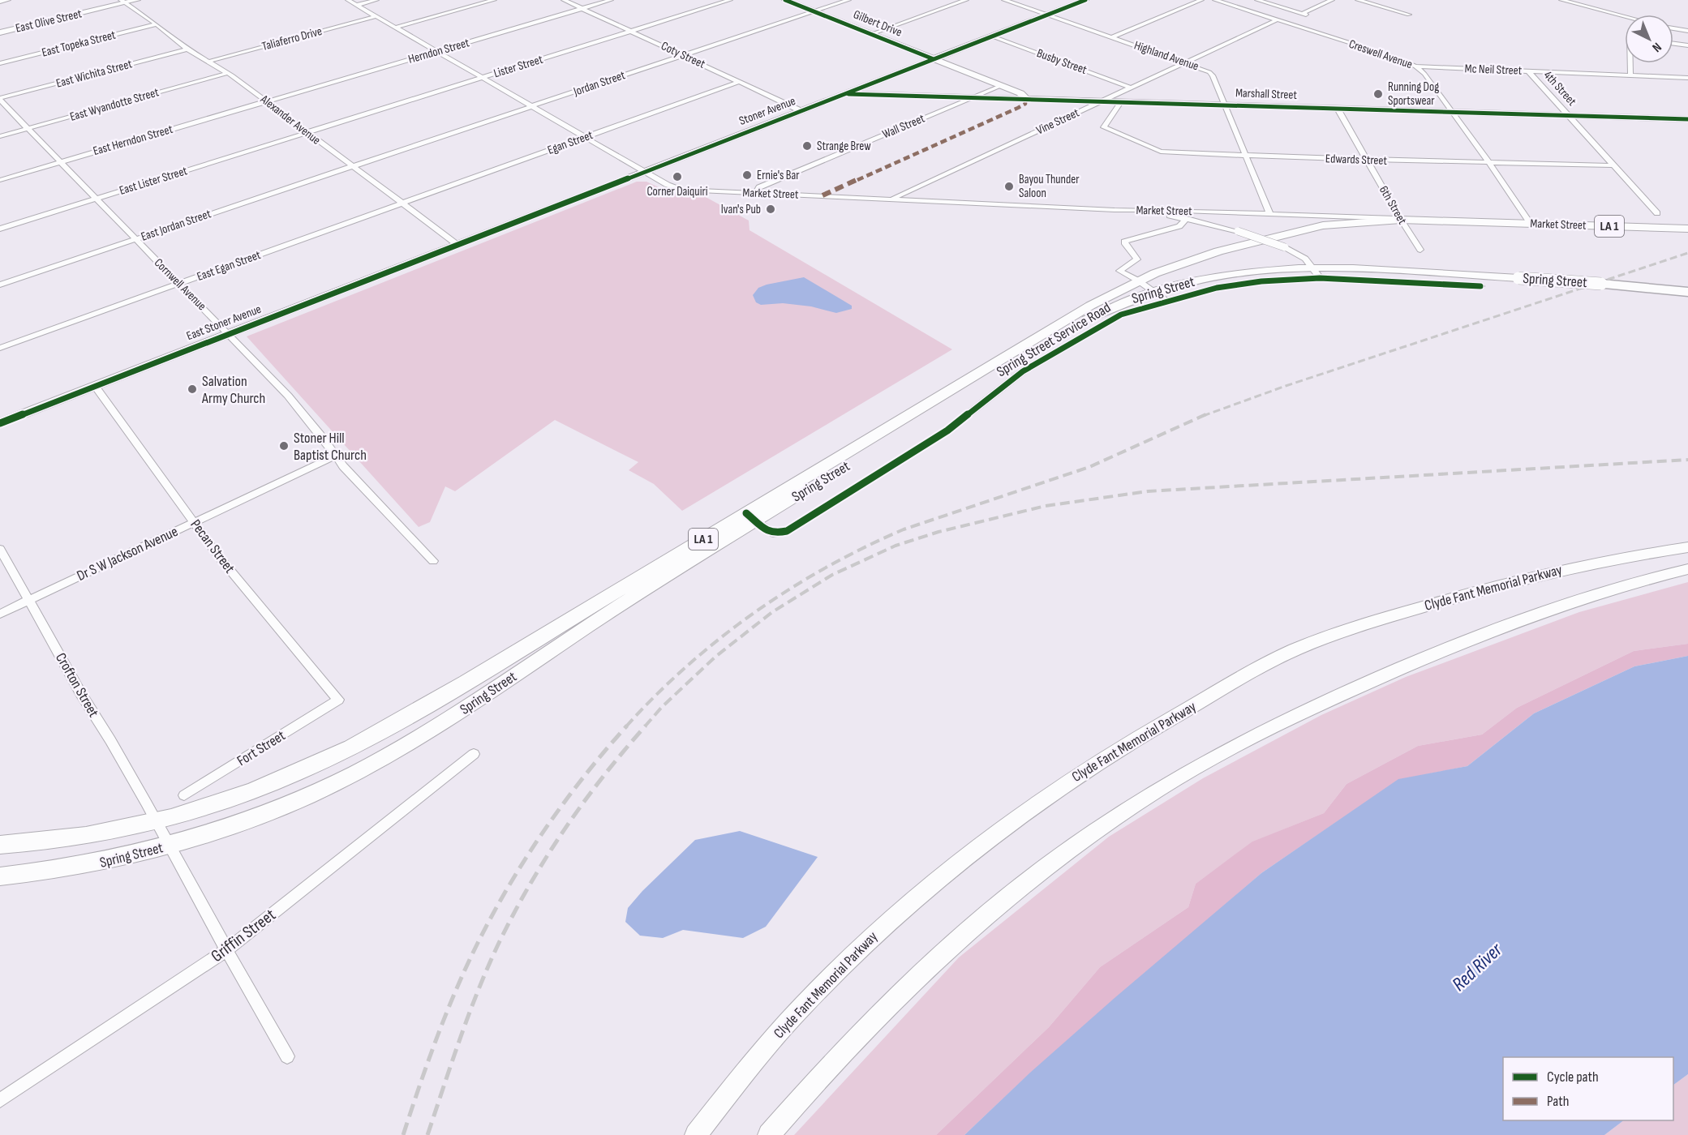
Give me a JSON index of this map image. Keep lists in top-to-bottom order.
{
  "streets": {
    "main road": ["Market Street", "LA 1", "Spring Street"],
    "street": [
      "East Olive Street",
      "Gilbert Drive",
      "Taliaferro Drive",
      "East Topeka Street",
      "Herndon Street",
      "Creswell Avenue",
      "Coty Street",
      "Highland Avenue",
      "Busby Street",
      "Lister Street",
      "Mc Neil Street",
      "East Wichita Street",
      "Jordan Street",
      "4th Street",
      "Marshall Street",
      "East Wyandotte Street",
      "Stoner Avenue",
      "Alexander Avenue",
      "Vine Street",
      "Wall Street",
      "East Herndon Street",
      "Egan Street",
      "Edwards Street",
      "East Lister Street",
      "6th Street",
      "East Jordan Street",
      "East Egan Street",
      "Cornwell Avenue",
      "East Stoner Avenue",
      "Spring Street Service Road",
      "Pecan Street",
      "Dr S W Jackson Avenue",
      "Clyde Fant Memorial Parkway",
      "Crofton Street",
      "Fort Street",
      "Griffin Street"
    ]
  },
  "crossings": [
    ["East Olive Street", "Alexander Avenue"],
    ["Gilbert Drive", "Jordan Street"],
    ["Gilbert Drive", "Marshall Street"],
    ["Gilbert Drive", "Stoner Avenue"],
    ["Gilbert Drive", "Wall Street"],
    ["Taliaferro Drive", "Alexander Avenue"],
    ["Taliaferro Drive", "Market Street"],
    ["East Topeka Street", "Alexander Avenue"],
    ["Herndon Street", "Coty Street"],
    ["Herndon Street", "Alexander Avenue"],
    ["Herndon Street", "East Herndon Street"],
    ["Herndon Street", "Market Street"],
    ["Creswell Avenue", "Mc Neil Street"],
    ["Creswell Avenue", "Marshall Street"],
    ["Creswell Avenue", "Vine Street"],
    ["Creswell Avenue", "Edwards Street"],
    ["Creswell Avenue", "Market Street"],
    ["Coty Street", "Lister Street"],
    ["Coty Street", "Jordan Street"],
    ["Coty Street", "Stoner Avenue"],
    ["Coty Street", "Egan Street"],
    ["Highland Avenue", "Marshall Street"],
    ["Highland Avenue", "Stoner Avenue"],
    ["Highland Avenue", "Vine Street"],
    ["Highland Avenue", "Edwards Street"],
    ["Highland Avenue", "Market Street"],
    ["Busby Street", "Stoner Avenue"],
    ["Busby Street", "Vine Street"],
    ["Lister Street", "Alexander Avenue"],
    ["Lister Street", "East Lister Street"],
    ["Lister Street", "Market Street"],
    ["Mc Neil Street", "4th Street"],
    ["East Wichita Street", "Alexander Avenue"],
    ["East Wichita Street", "Cornwell Avenue"],
    ["Jordan Street", "Alexander Avenue"],
    ["Jordan Street", "Market Street"],
    ["Jordan Street", "East Jordan Street"],
    ["4th Street", "Marshall Street"],
    ["4th Street", "Edwards Street"],
    ["Marshall Street", "Stoner Avenue"],
    ["Marshall Street", "Vine Street"],
    ["Marshall Street", "Wall Street"],
    ["Marshall Street", "Edwards Street"],
    ["Marshall Street", "6th Street"],
    ["East Wyandotte Street", "Alexander Avenue"],
    ["East Wyandotte Street", "Cornwell Avenue"],
    ["Stoner Avenue", "Alexander Avenue"],
    ["Stoner Avenue", "Market Street"],
    ["Stoner Avenue", "East Stoner Avenue"],
    ["Alexander Avenue", "East Herndon Street"],
    ["Alexander Avenue", "Egan Street"],
    ["Alexander Avenue", "East Lister Street"],
    ["Alexander Avenue", "East Jordan Street"],
    ["Alexander Avenue", "East Egan Street"],
    ["Alexander Avenue", "East Stoner Avenue"],
    ["Vine Street", "Market Street"],
    ["Wall Street", "Market Street"],
    ["East Herndon Street", "Cornwell Avenue"],
    ["Egan Street", "Market Street"],
    ["Egan Street", "East Egan Street"],
    ["Edwards Street", "6th Street"],
    ["East Lister Street", "Cornwell Avenue"],
    ["Market Street", "6th Street"],
    ["Market Street", "Spring Street"],
    ["6th Street", "Spring Street"],
    ["East Jordan Street", "Cornwell Avenue"],
    ["East Egan Street", "Cornwell Avenue"],
    ["Spring Street", "Spring Street Service Road"],
    ["Spring Street", "Crofton Street"],
    ["Cornwell Avenue", "East Stoner Avenue"],
    ["Cornwell Avenue", "Dr S W Jackson Avenue"],
    ["East Stoner Avenue", "Pecan Street"],
    ["Pecan Street", "Dr S W Jackson Avenue"],
    ["Pecan Street", "Fort Street"],
    ["Dr S W Jackson Avenue", "Crofton Street"]
  ],
  "water": ["Red River"],
  "places": [
    "Running Dog Sportswear",
    "Strange Brew",
    "Ernie's Bar",
    "Corner Daiquiri",
    "Bayou Thunder Saloon",
    "Ivan's Pub",
    "Salvation Army Church",
    "Stoner Hill Baptist Church"
  ],
  "legend": ["Cycle path", "Path"],
  "north": "bottom right"
}
